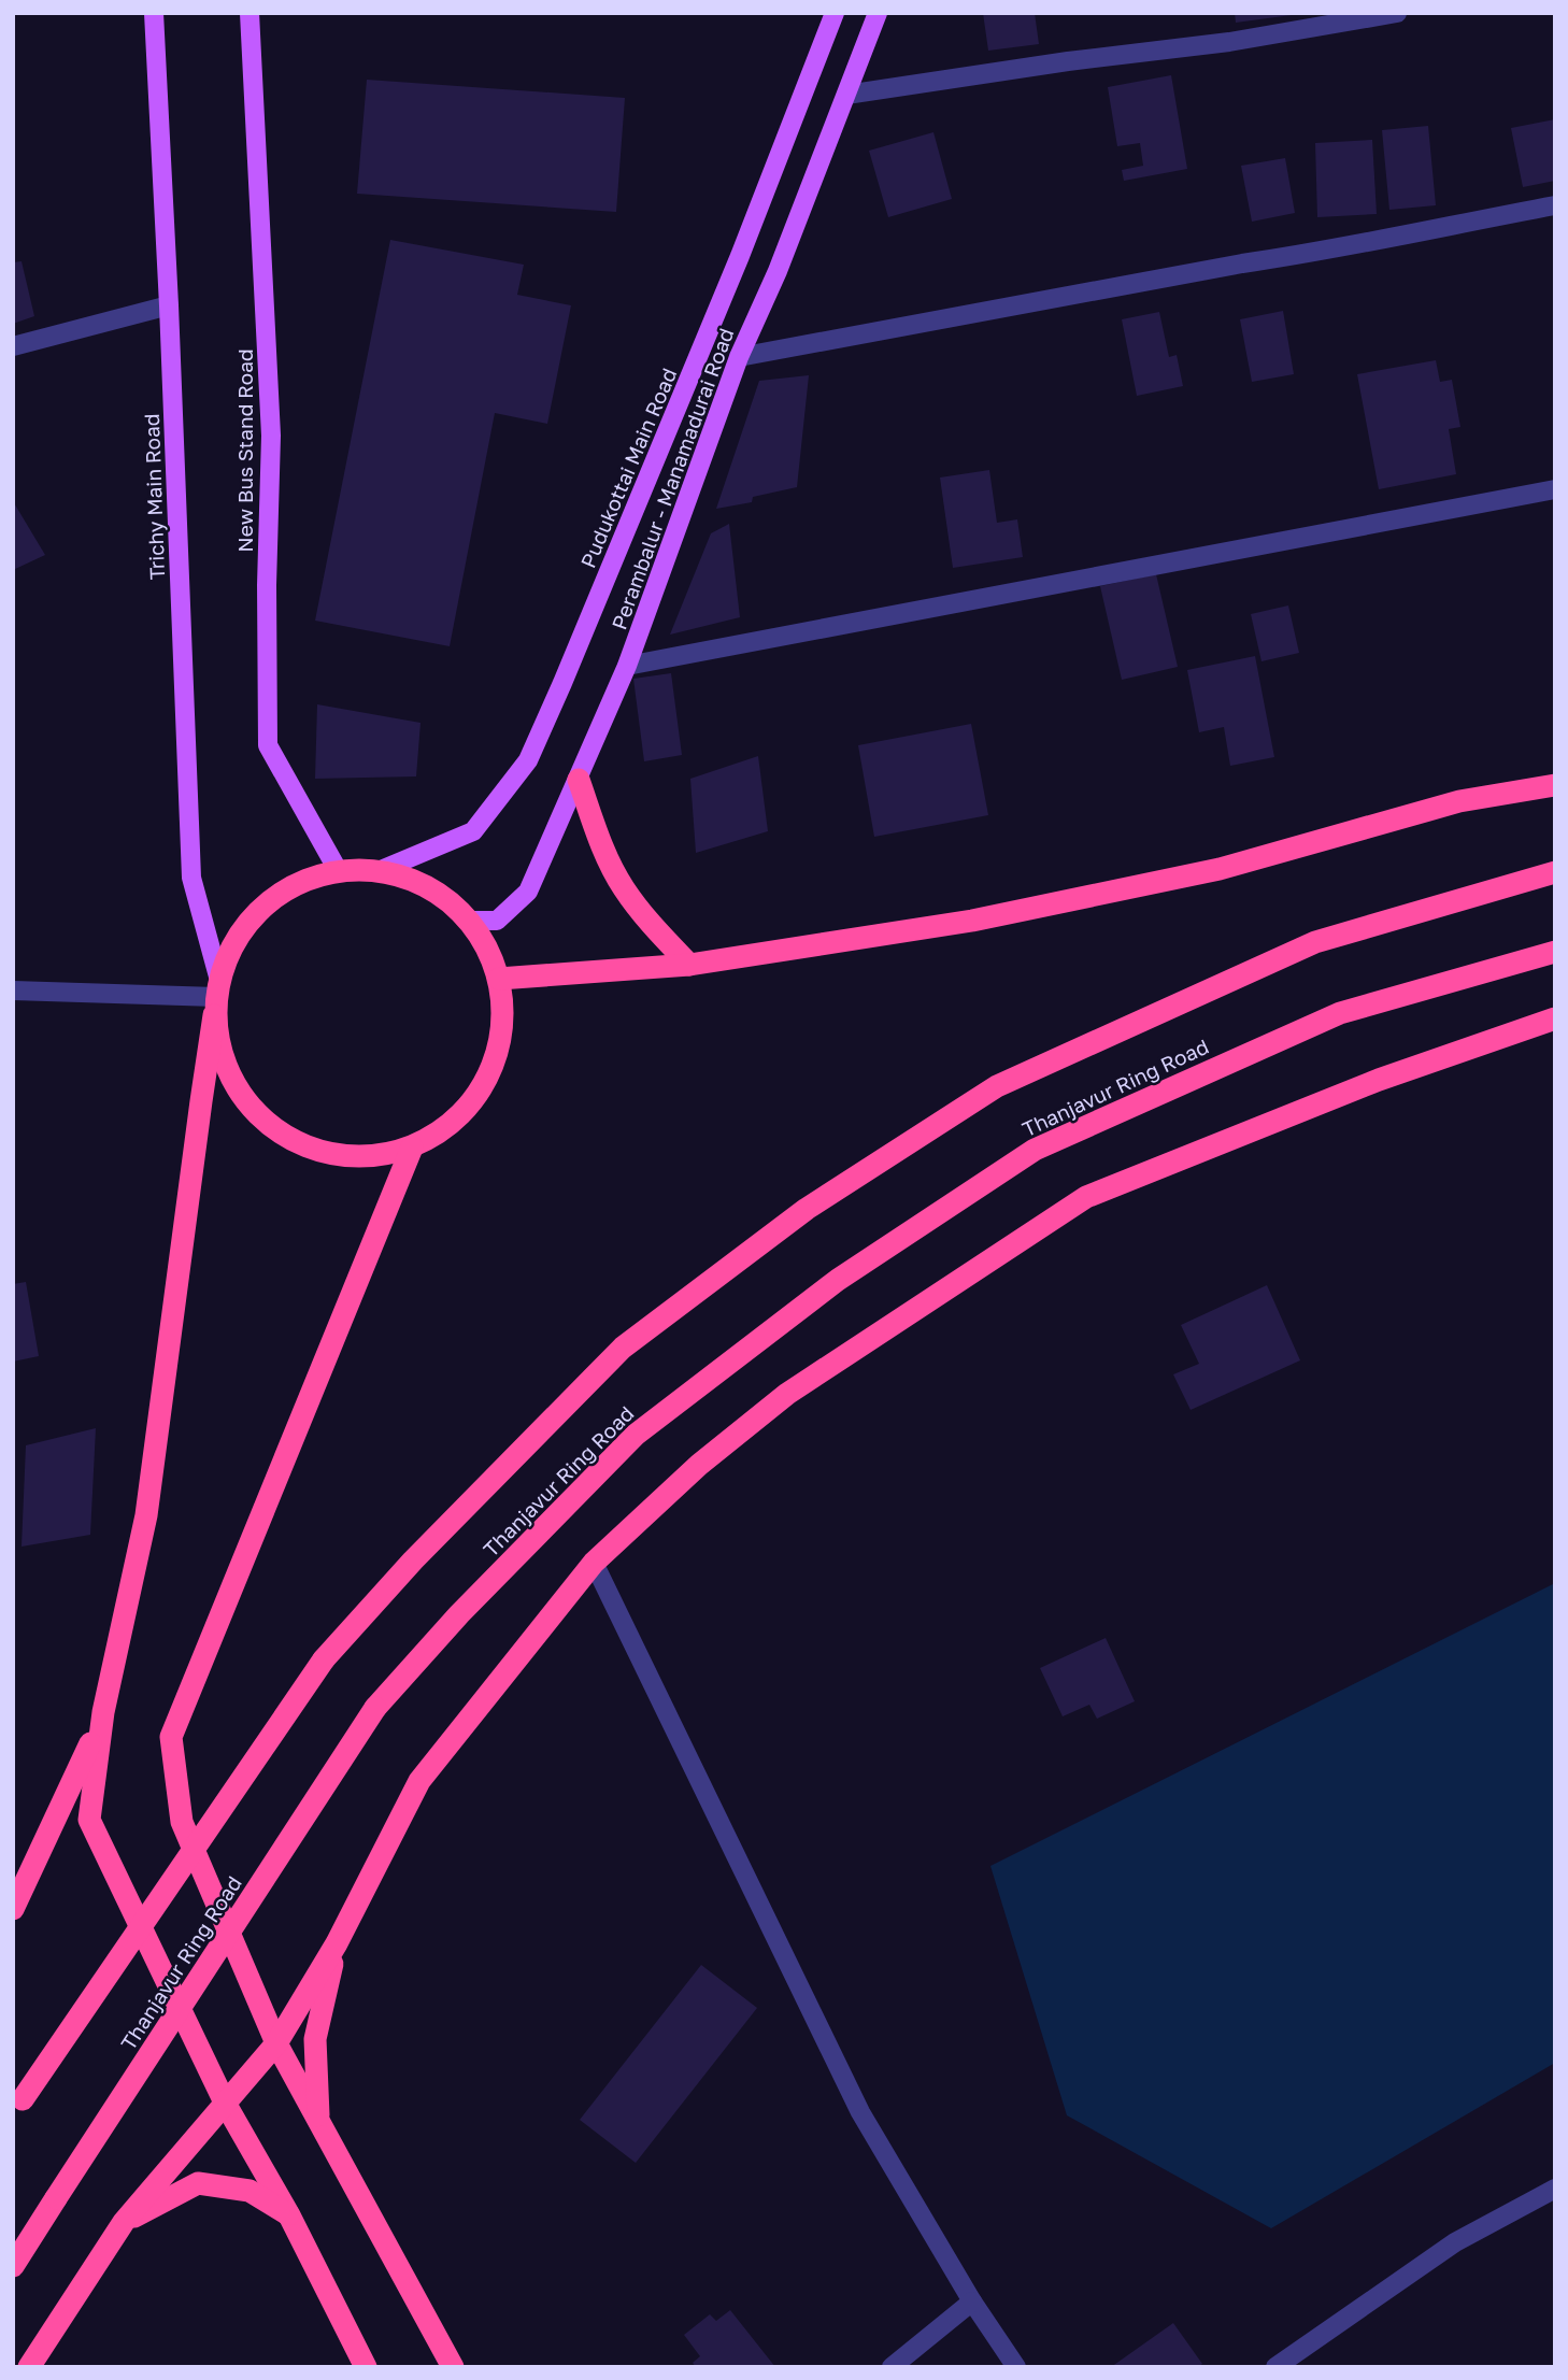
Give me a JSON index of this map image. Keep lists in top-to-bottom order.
{
  "streets": {
    "highway": ["Thanjavur Ring Road"],
    "main road": [
      "New Bus Stand Road",
      "Pudukottai Main Road",
      "Perambalur - Manamadurai Road",
      "Trichy Main Road"
    ]
  }
}
